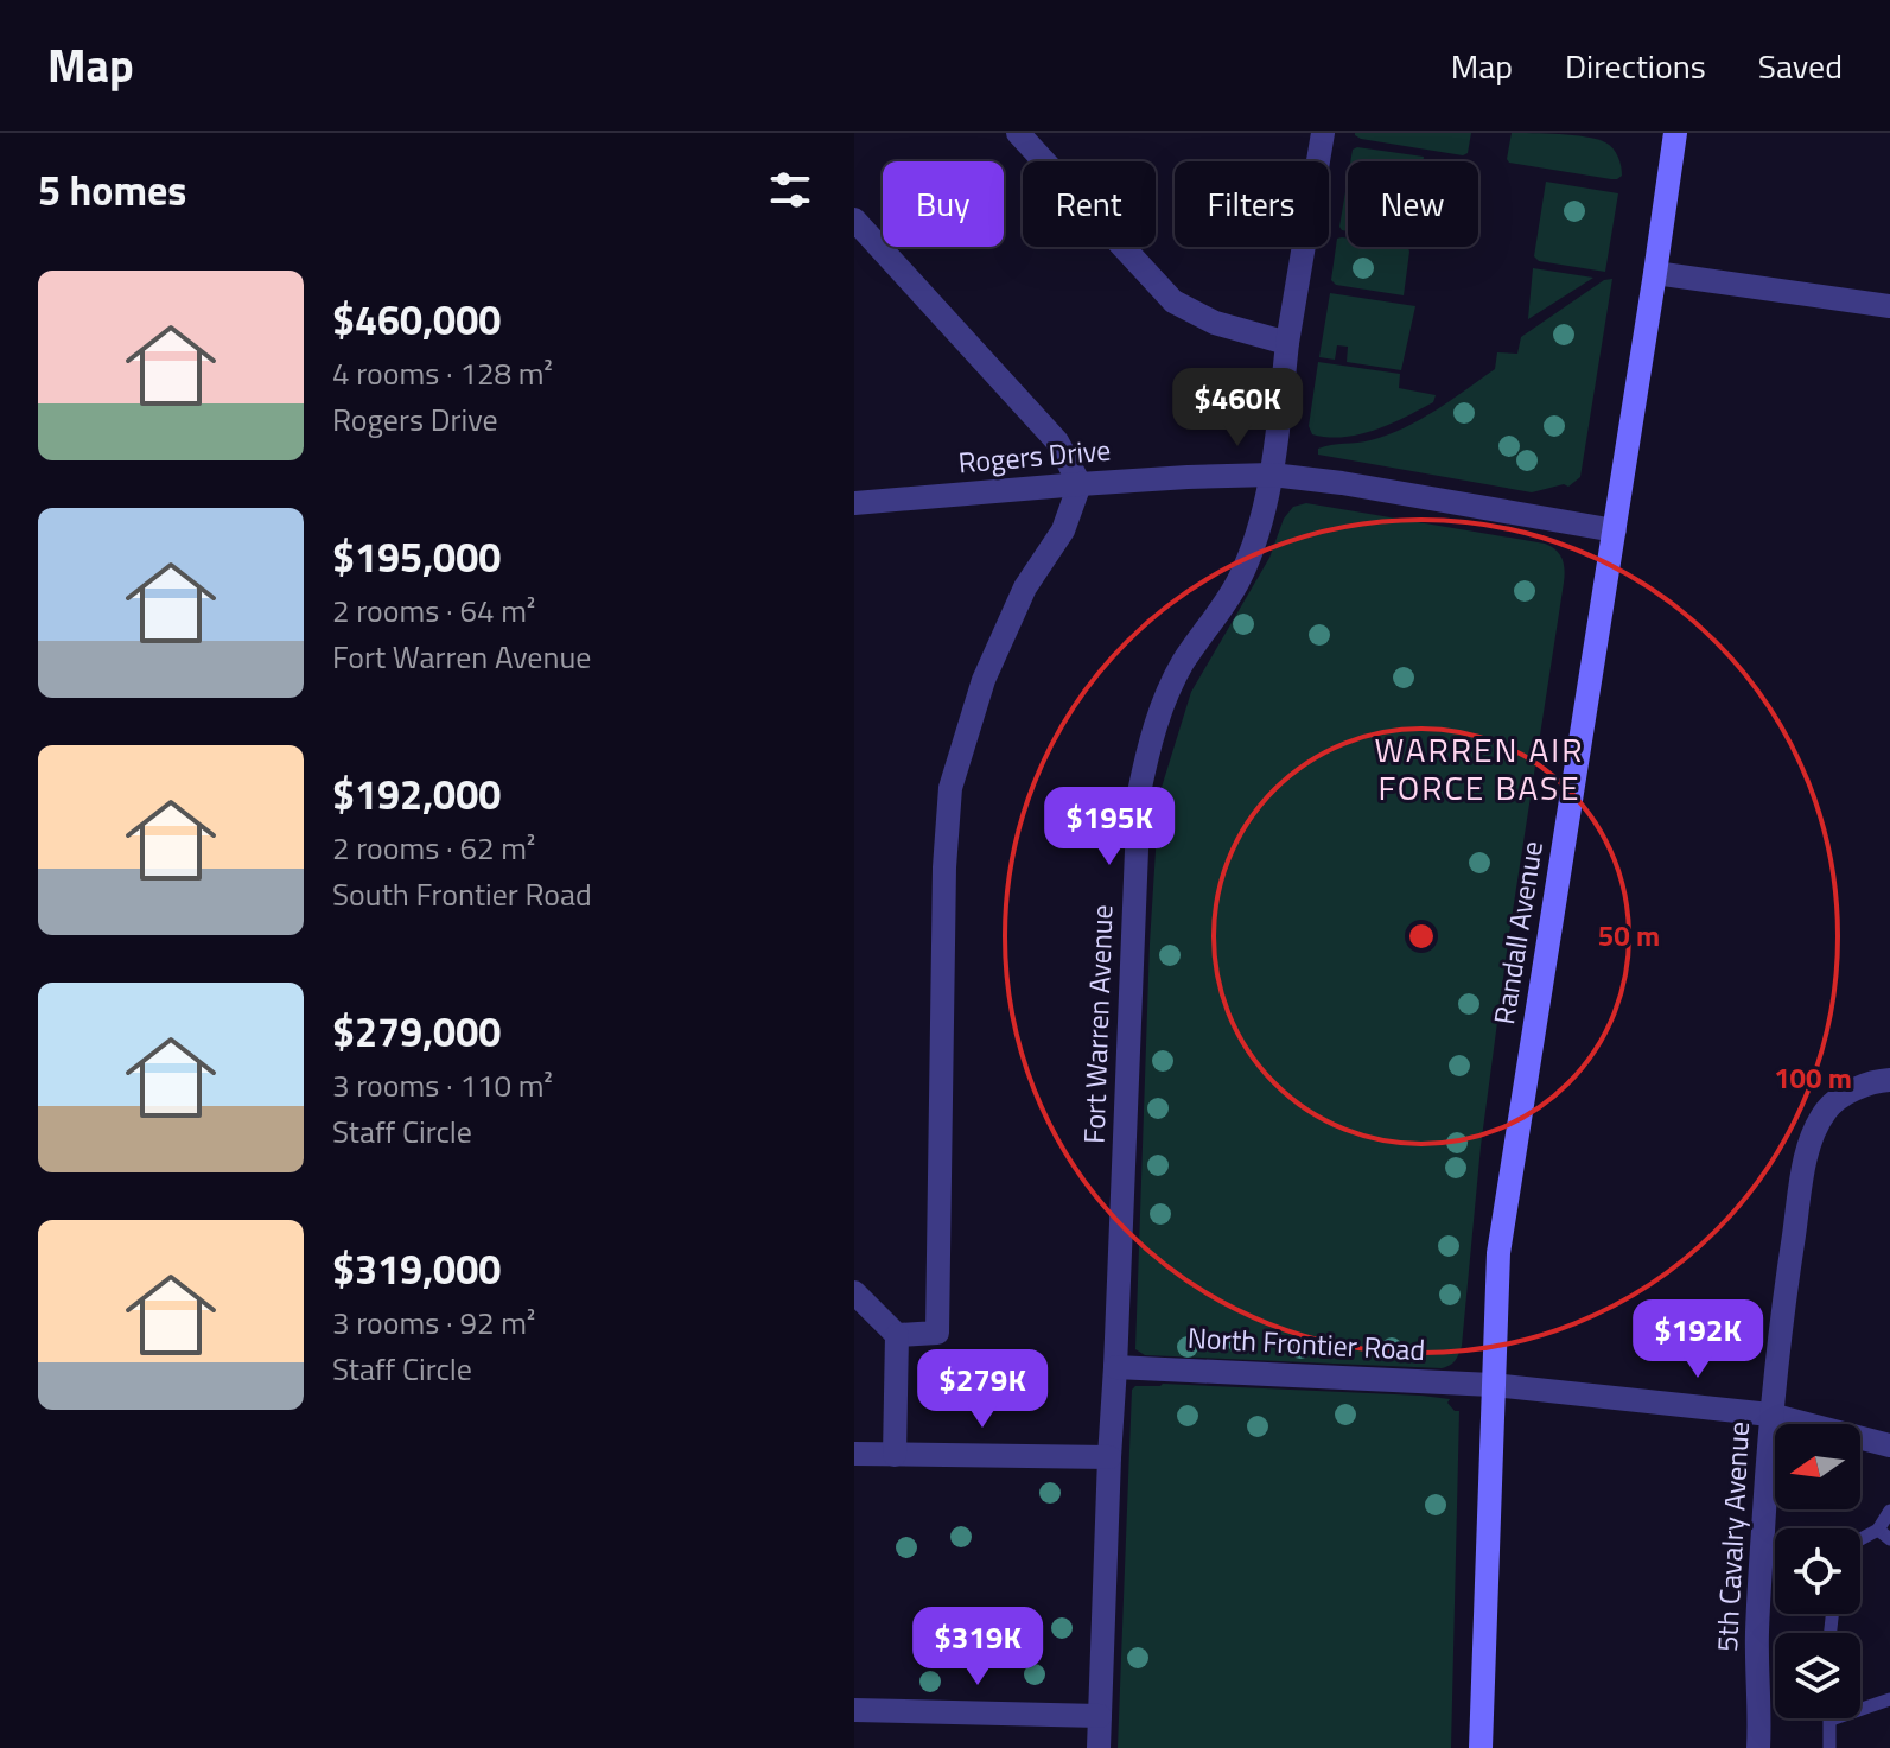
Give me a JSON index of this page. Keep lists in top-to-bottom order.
{
  "streets": {
    "street": [
      "Rogers Drive",
      "Randall Avenue",
      "Fort Warren Avenue",
      "North Frontier Road",
      "5th Cavalry Avenue"
    ]
  },
  "crossings": [
    ["Rogers Drive", "Randall Avenue"],
    ["Rogers Drive", "Fort Warren Avenue"],
    ["Randall Avenue", "North Frontier Road"],
    ["Fort Warren Avenue", "North Frontier Road"],
    ["North Frontier Road", "5th Cavalry Avenue"]
  ],
  "districts": ["WARREN AIR FORCE BASE"],
  "north": "left",
  "page": {
    "header": "Map",
    "nav": ["Map", "Directions", "Saved"],
    "heading": "5 homes",
    "chip": [
      "Buy",
      "Rent",
      "Filters",
      "New"
    ],
    "list": [
      {
        "name": "$460,000",
        "note": "4 rooms · 128 m² · Rogers Drive"
      },
      {
        "name": "$195,000",
        "note": "2 rooms · 64 m² · Fort Warren Avenue"
      },
      {
        "name": "$192,000",
        "note": "2 rooms · 62 m² · South Frontier Road"
      },
      {
        "name": "$279,000",
        "note": "3 rooms · 110 m² · Staff Circle"
      },
      {
        "name": "$319,000",
        "note": "3 rooms · 92 m² · Staff Circle"
      }
    ],
    "price": [
      "$460K",
      "$195K",
      "$192K",
      "$279K",
      "$319K"
    ]
  },
  "rings": ["50 m", "100 m"]
}
